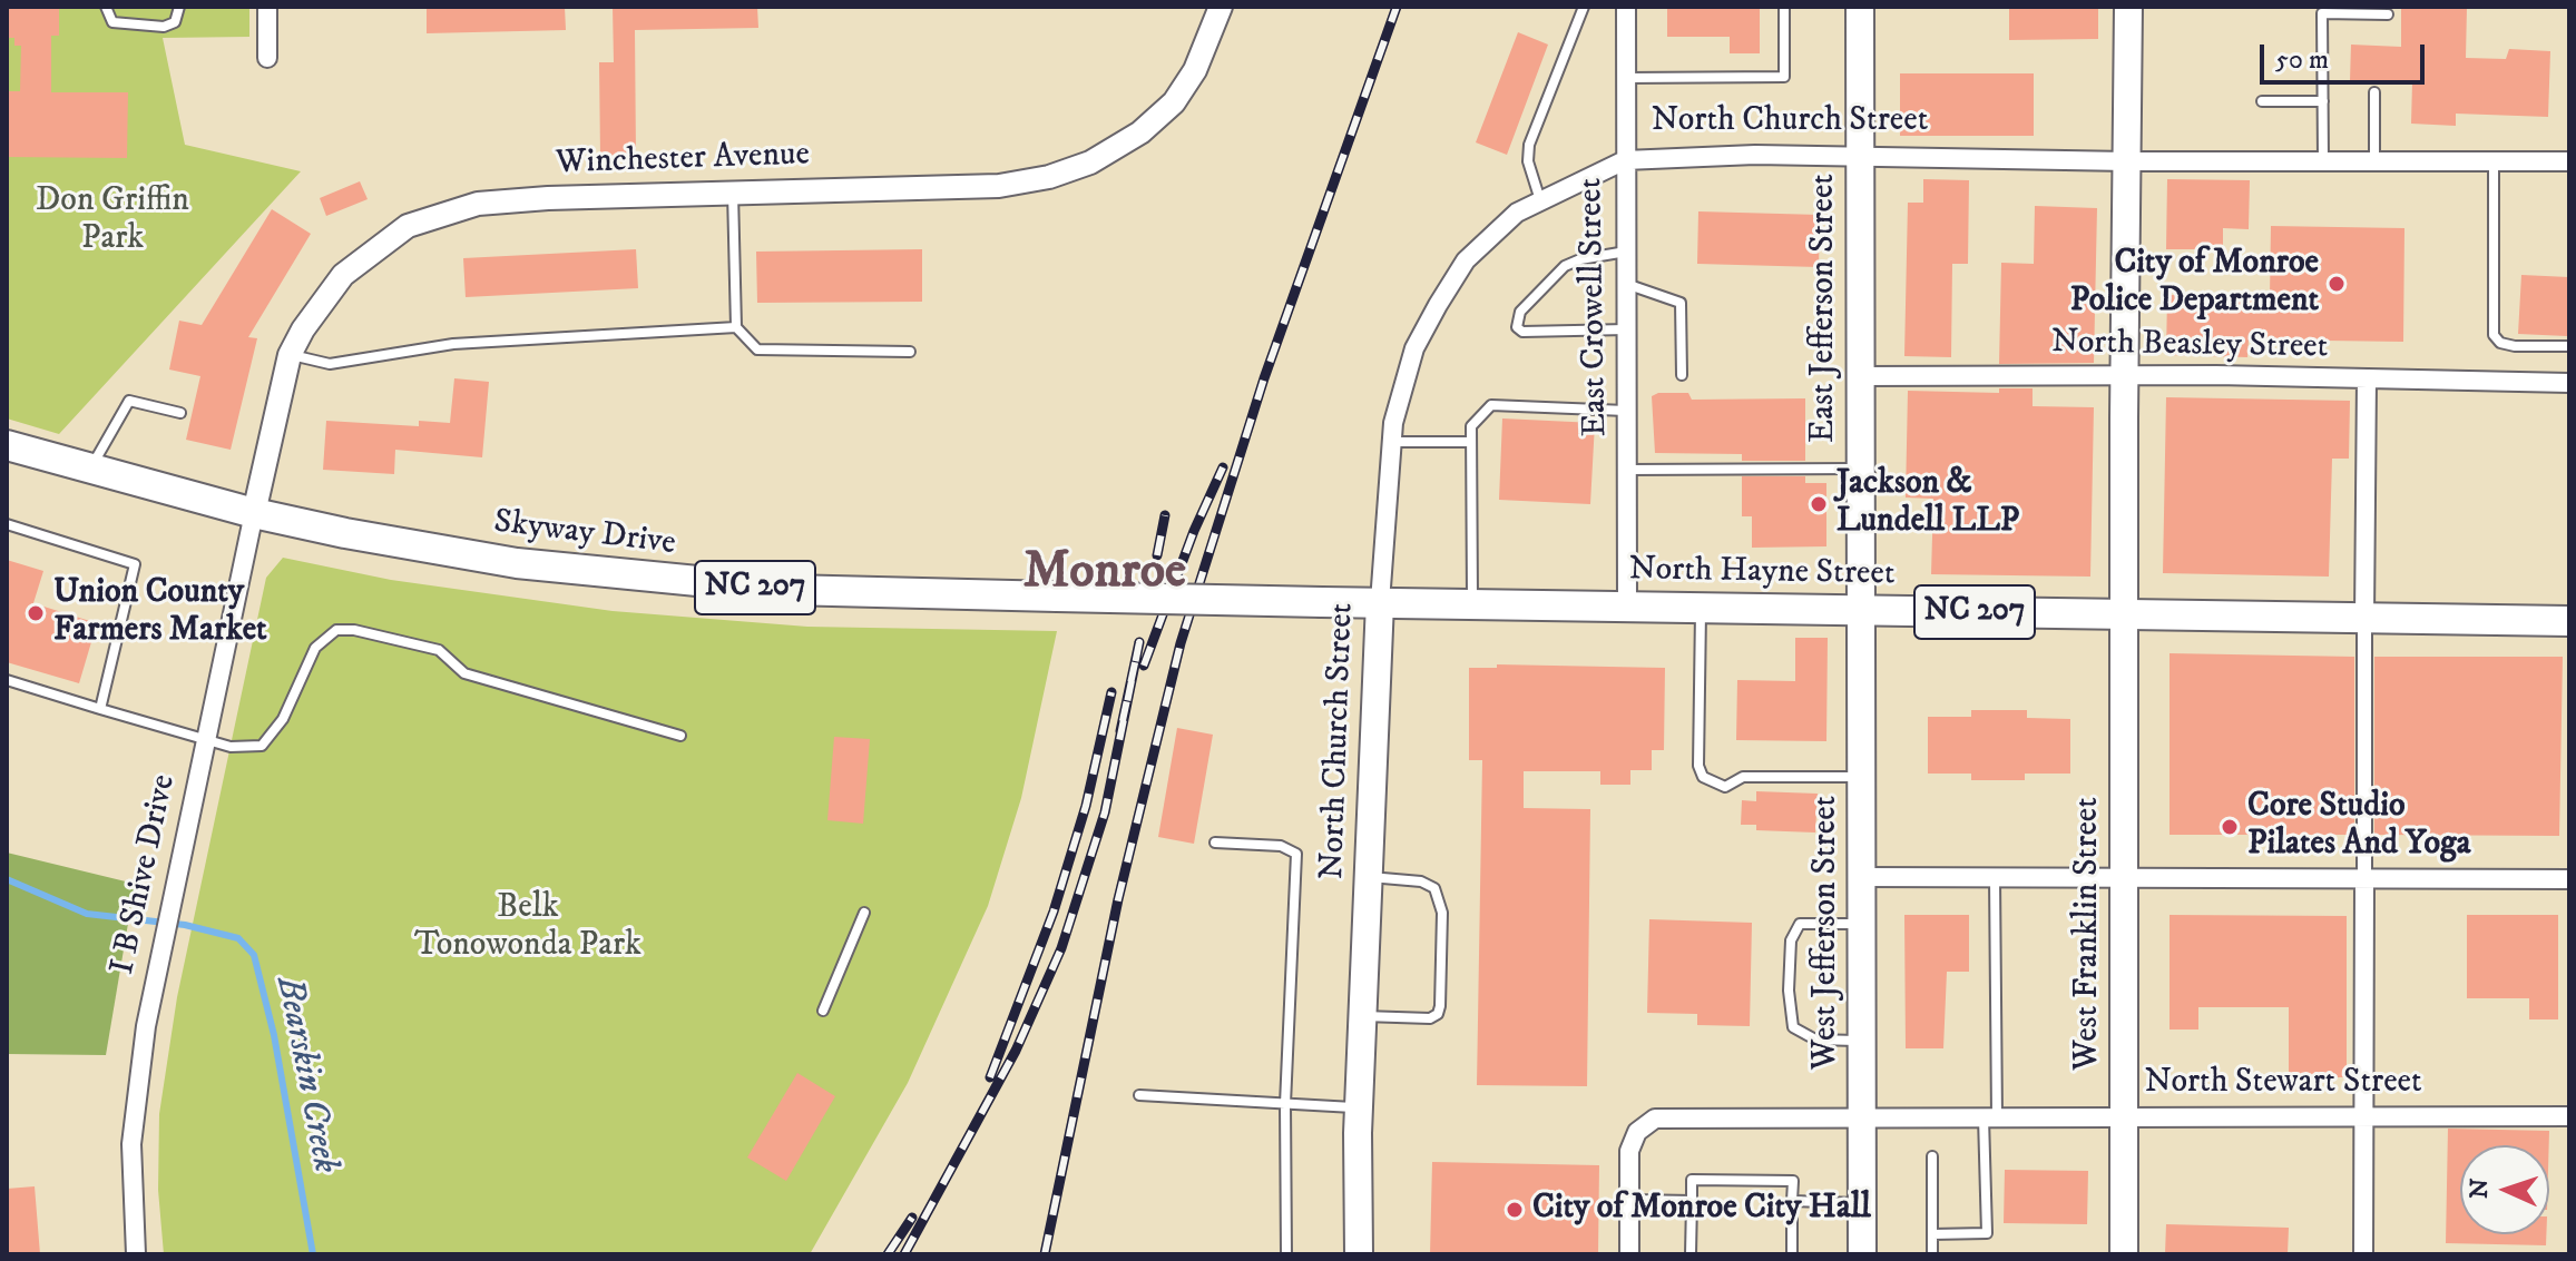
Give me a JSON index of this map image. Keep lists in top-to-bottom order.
{
  "streets": {
    "main road": [
      "North Church Street",
      "East Jefferson Street",
      "Skyway Drive",
      "North Hayne Street",
      "NC 207",
      "West Jefferson Street",
      "West Franklin Street"
    ],
    "street": [
      "Winchester Avenue",
      "East Crowell Street",
      "North Beasley Street",
      "I B Shive Drive",
      "North Stewart Street"
    ]
  },
  "crossings": [
    ["North Church Street", "East Crowell Street"],
    ["North Church Street", "East Jefferson Street"],
    ["North Church Street", "Skyway Drive"],
    ["North Church Street", "North Hayne Street"],
    ["North Church Street", "West Franklin Street"],
    ["Winchester Avenue", "Skyway Drive"],
    ["Winchester Avenue", "I B Shive Drive"],
    ["East Crowell Street", "North Hayne Street"],
    ["East Jefferson Street", "North Beasley Street"],
    ["East Jefferson Street", "North Hayne Street"],
    ["East Jefferson Street", "West Jefferson Street"],
    ["North Beasley Street", "West Franklin Street"],
    ["Skyway Drive", "North Hayne Street"],
    ["Skyway Drive", "I B Shive Drive"],
    ["North Hayne Street", "West Jefferson Street"],
    ["North Hayne Street", "West Franklin Street"],
    ["West Jefferson Street", "North Stewart Street"],
    ["West Franklin Street", "North Stewart Street"]
  ],
  "districts": ["Monroe"],
  "water": ["Bearskin Creek"],
  "parks": ["Don Griffin Park", "Belk Tonowonda Park"],
  "places": [
    "City of Monroe Police Department",
    "Jackson & Lundell LLP",
    "Union County Farmers Market",
    "Core Studio Pilates And Yoga",
    "City of Monroe City Hall"
  ],
  "scale_bar": "50 m",
  "north": "left"
}
